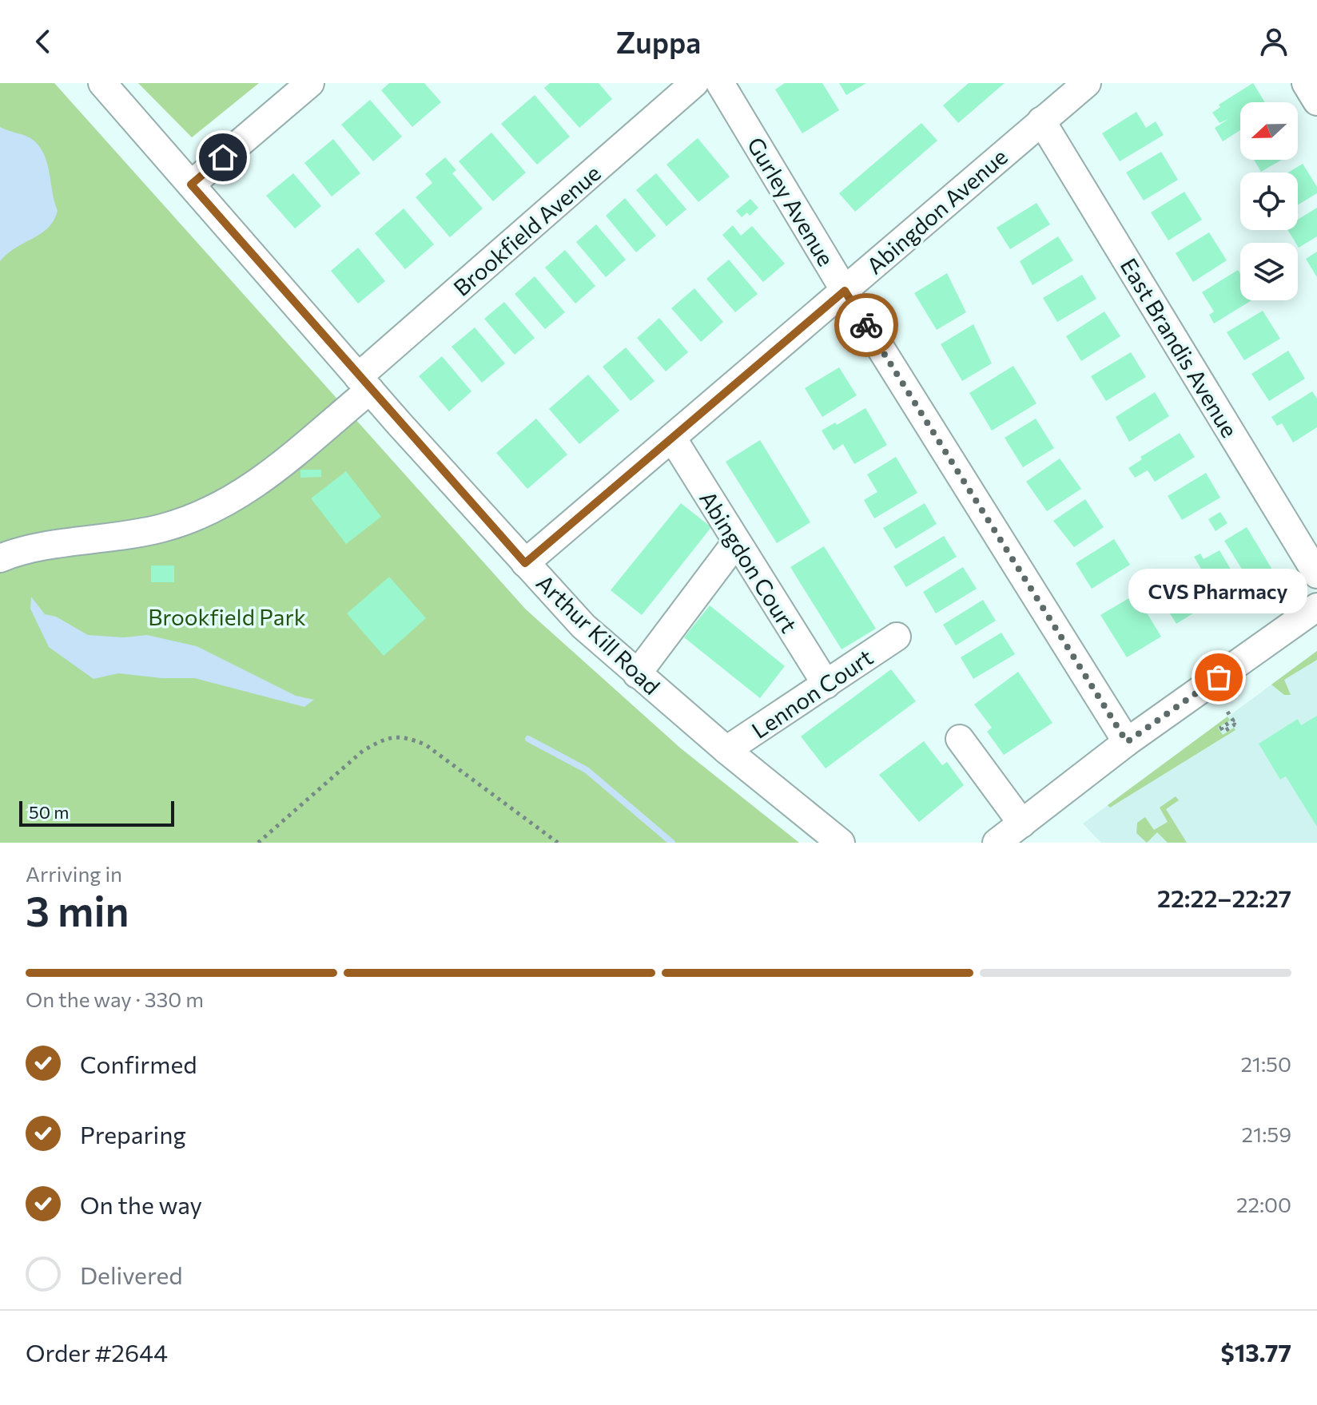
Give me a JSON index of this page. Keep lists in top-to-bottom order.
{
  "streets": {
    "street": [
      "Gurley Avenue",
      "Abingdon Avenue",
      "Brookfield Avenue",
      "East Brandis Avenue",
      "Abingdon Court",
      "Arthur Kill Road",
      "Lennon Court"
    ]
  },
  "crossings": [
    ["Gurley Avenue", "Abingdon Avenue"],
    ["Abingdon Avenue", "East Brandis Avenue"],
    ["Abingdon Avenue", "Abingdon Court"],
    ["Abingdon Avenue", "Arthur Kill Road"],
    ["Brookfield Avenue", "Arthur Kill Road"],
    ["Abingdon Court", "Lennon Court"],
    ["Arthur Kill Road", "Lennon Court"]
  ],
  "parks": ["Brookfield Park"],
  "places": ["CVS Pharmacy"],
  "scale_bar": "50 m",
  "north": "left",
  "page": {
    "header": "Zuppa",
    "bubble": "CVS Pharmacy",
    "scale": "50 m",
    "heading": ["3 min", "Arriving in", "22:22–22:27"],
    "panel": ["Order #2644", "$13.77"],
    "bar": "On the way · 330 m",
    "list": [
      ["Confirmed", "21:50"],
      ["Preparing", "21:59"],
      ["On the way", "22:00"],
      "Delivered"
    ]
  }
}
